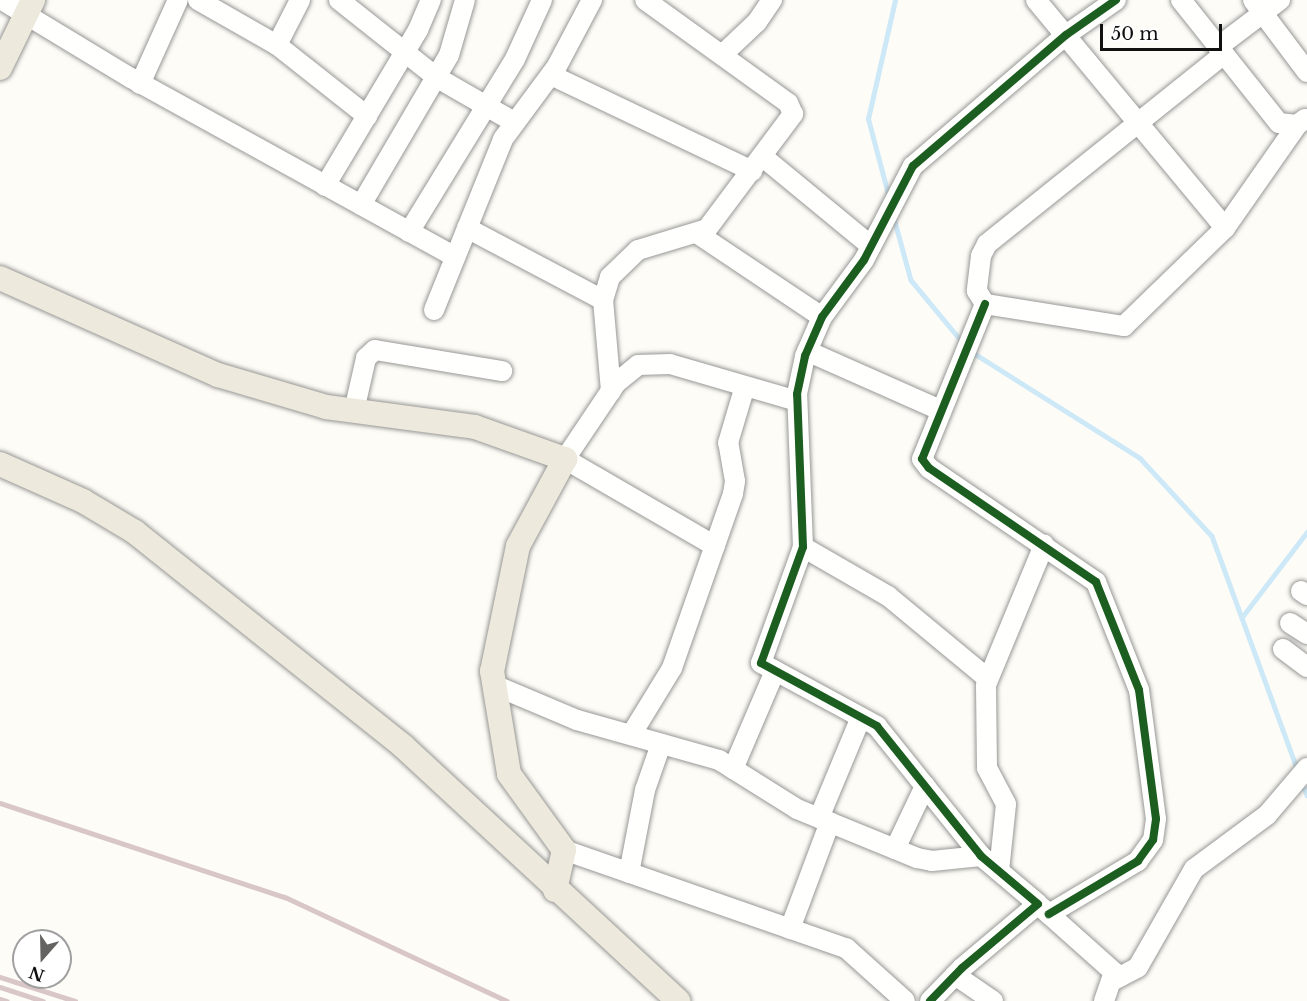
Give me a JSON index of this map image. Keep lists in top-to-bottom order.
{
  "scale_bar": "50 m",
  "north": "bottom"
}
